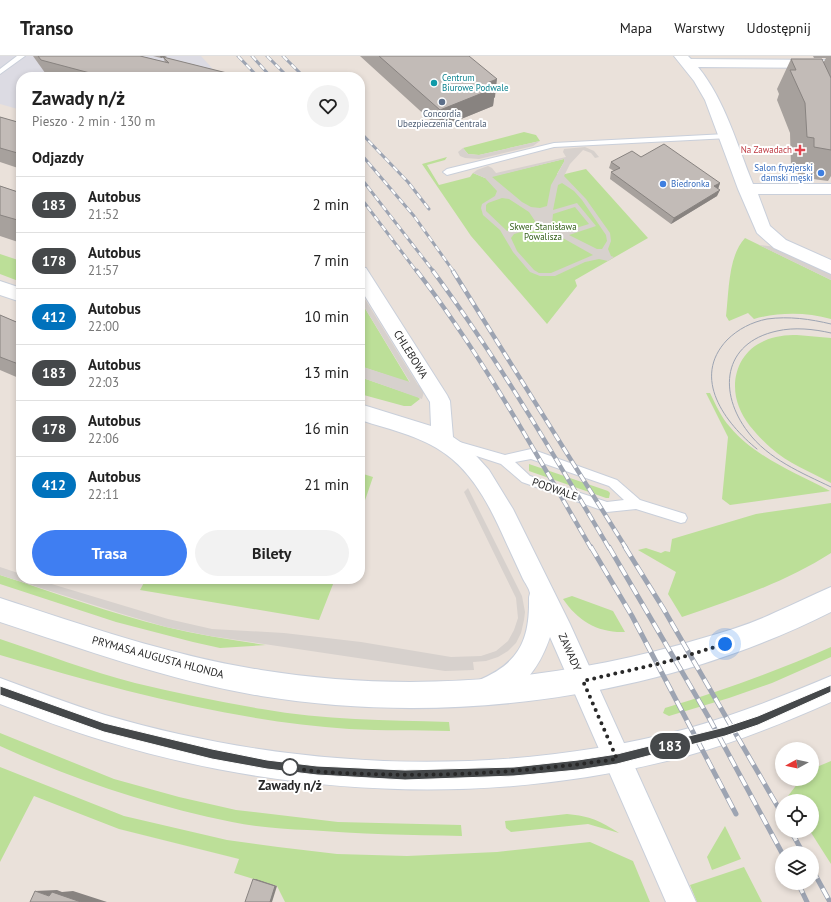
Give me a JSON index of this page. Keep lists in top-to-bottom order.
{
  "streets": {
    "street": ["CHLEBOWA", "ZAWADY", "PRYMASA AUGUSTA HLONDA"],
    "lane": ["PODWALE"]
  },
  "crossings": [
    ["CHLEBOWA", "ZAWADY"],
    ["PODWALE", "ZAWADY"],
    ["ZAWADY", "PRYMASA AUGUSTA HLONDA"]
  ],
  "parks": ["Skwer Stanisława Powalisza"],
  "places": {
    "other": [
      "Centrum Biurowe Podwale",
      "Concordia Ubezpieczenia Centrala",
      "Salon fryzjerski damski męski",
      "Biedronka",
      "Zawady n/ż"
    ],
    "health": ["Na Zawadach"]
  },
  "lines": ["bus line 183"],
  "north": "left",
  "page": {
    "header": "Transo",
    "nav": ["Mapa", "Warstwy", "Udostępnij"],
    "on_map": "183",
    "heading": [
      ["Zawady n/ż", "Pieszo · 2 min · 130 m"],
      "Odjazdy"
    ],
    "list": [
      {
        "mark": "183",
        "name": "Autobus",
        "note": "21:52",
        "value": "2 min"
      },
      {
        "mark": "178",
        "name": "Autobus",
        "note": "21:57",
        "value": "7 min"
      },
      {
        "mark": "412",
        "name": "Autobus",
        "note": "22:00",
        "value": "10 min"
      },
      {
        "mark": "183",
        "name": "Autobus",
        "note": "22:03",
        "value": "13 min"
      },
      {
        "mark": "178",
        "name": "Autobus",
        "note": "22:06",
        "value": "16 min"
      },
      {
        "mark": "412",
        "name": "Autobus",
        "note": "22:11",
        "value": "21 min"
      }
    ],
    "buttons": ["Trasa", "Bilety"]
  }
}
